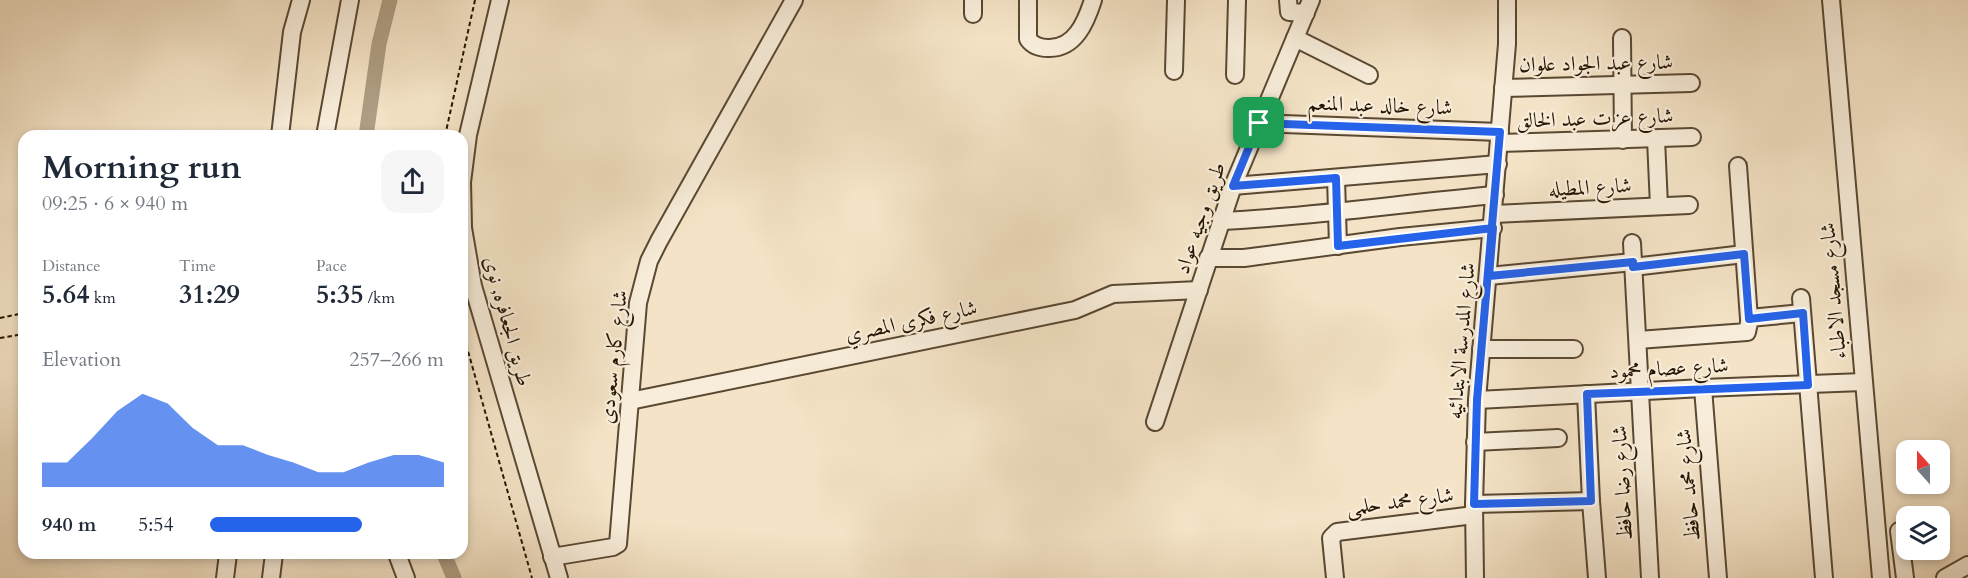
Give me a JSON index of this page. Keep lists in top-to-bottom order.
{
  "streets": {
    "street": [
      "شارع عبد الجواد علوان",
      "شارع خالد عبد المنعم",
      "شارع عزت عبد الخالق",
      "شارع المطيله",
      "طريق وجيه عواد",
      "شارع مسجد الاطباء",
      "طريق الجعافره, نوى",
      "شارع فكرى المصري",
      "شارع المدرسة الابتدائيه",
      "شارع كارم سعودى",
      "شارع عصام محمود",
      "شارع رضا حافظ",
      "شارع محمد حافظ",
      "شارع محمد حلمى"
    ]
  },
  "crossings": [
    ["شارع عبد الجواد علوان", "شارع المدرسة الابتدائيه"],
    ["شارع خالد عبد المنعم", "شارع عزت عبد الخالق"],
    ["شارع خالد عبد المنعم", "طريق وجيه عواد"],
    ["شارع خالد عبد المنعم", "شارع المدرسة الابتدائيه"],
    ["شارع عزت عبد الخالق", "شارع المدرسة الابتدائيه"],
    ["شارع المطيله", "طريق وجيه عواد"],
    ["شارع المطيله", "شارع المدرسة الابتدائيه"],
    ["طريق وجيه عواد", "شارع فكرى المصري"],
    ["شارع مسجد الاطباء", "شارع عصام محمود"],
    ["طريق الجعافره, نوى", "شارع كارم سعودى"],
    ["شارع فكرى المصري", "شارع كارم سعودى"],
    ["شارع المدرسة الابتدائيه", "شارع عصام محمود"],
    ["شارع المدرسة الابتدائيه", "شارع محمد حلمى"],
    ["شارع عصام محمود", "شارع رضا حافظ"],
    ["شارع عصام محمود", "شارع محمد حافظ"]
  ],
  "north": "top",
  "page": {
    "heading": ["Morning run", "09:25 · 6 × 940 m"],
    "stats": [
      ["Distance", "5.64 km"],
      ["Time", "31:29"],
      ["Pace", "5:35 /km"]
    ],
    "chart": ["Elevation", "257–266 m"],
    "list": [
      {
        "name": "940 m",
        "note": "5:54"
      }
    ]
  }
}
